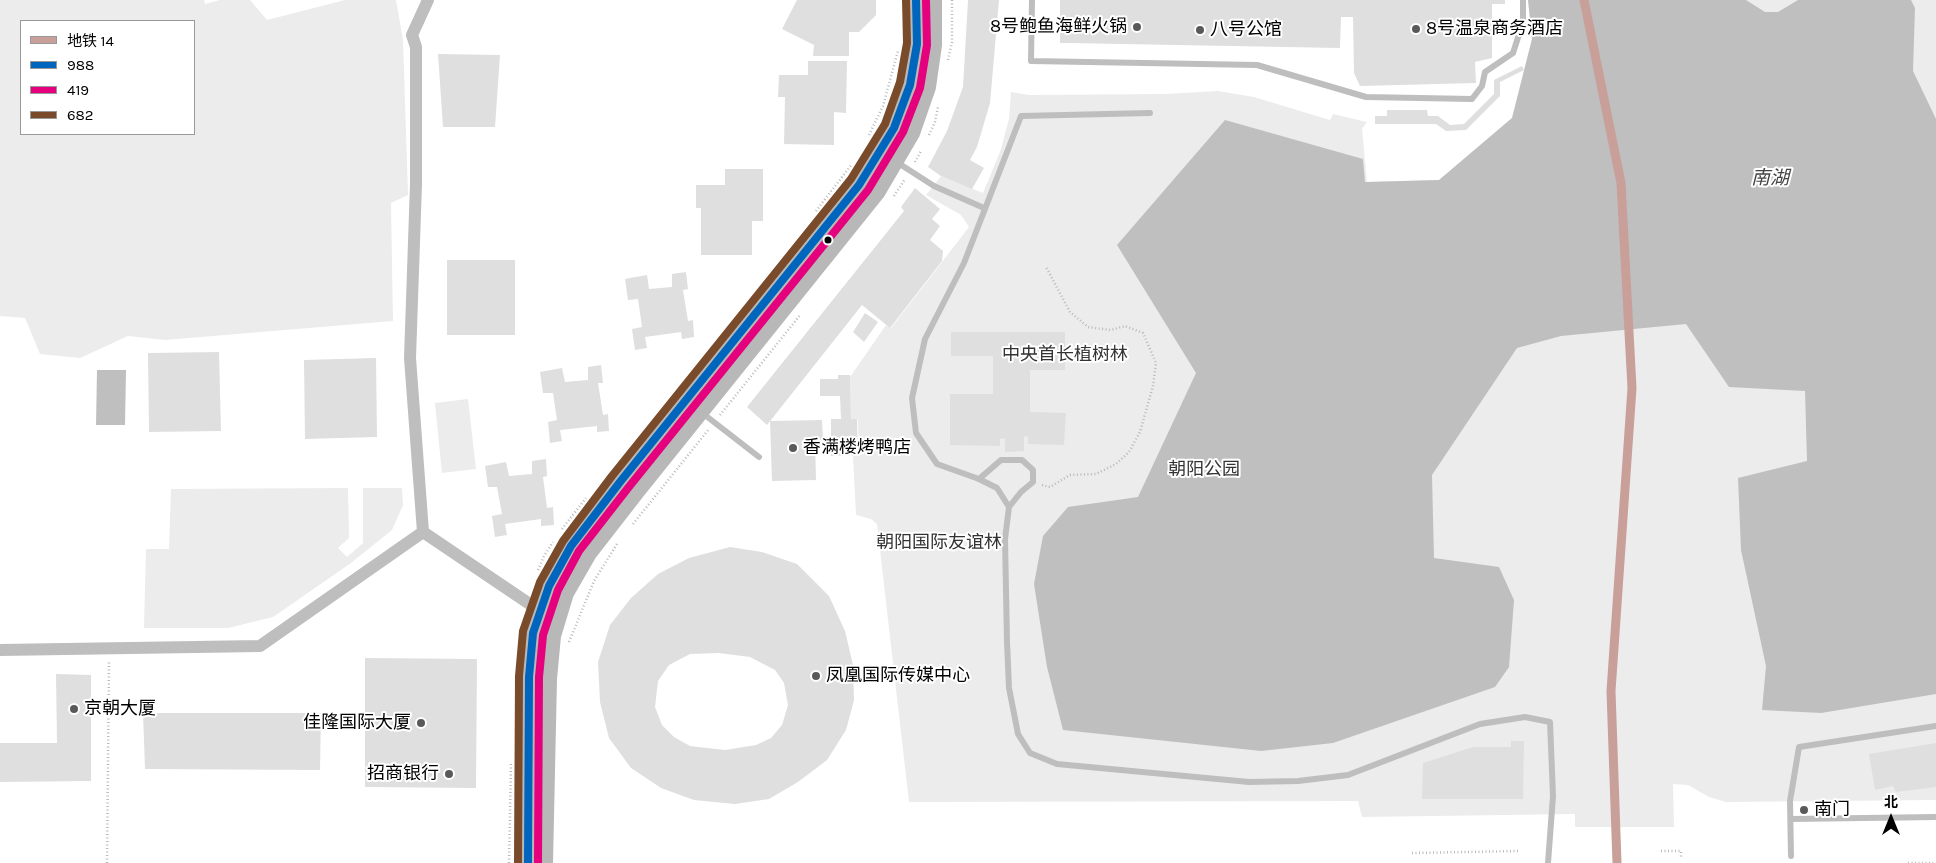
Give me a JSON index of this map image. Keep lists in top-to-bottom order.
{
  "water": ["南湖"],
  "parks": ["中央首长植树林", "朝阳公园", "朝阳国际友谊林"],
  "places": [
    "8号鲍鱼海鲜火锅",
    "8号温泉商务酒店",
    "八号公馆",
    "香满楼烤鸭店",
    "凤凰国际传媒中心",
    "京朝大厦",
    "佳隆国际大厦",
    "招商银行",
    "南门"
  ],
  "lines": [
    "metro line 14",
    "transit line 988",
    "transit line 419",
    "transit line 682"
  ],
  "legend": [
    "地铁 14",
    "988",
    "419",
    "682"
  ],
  "north": "top"
}
